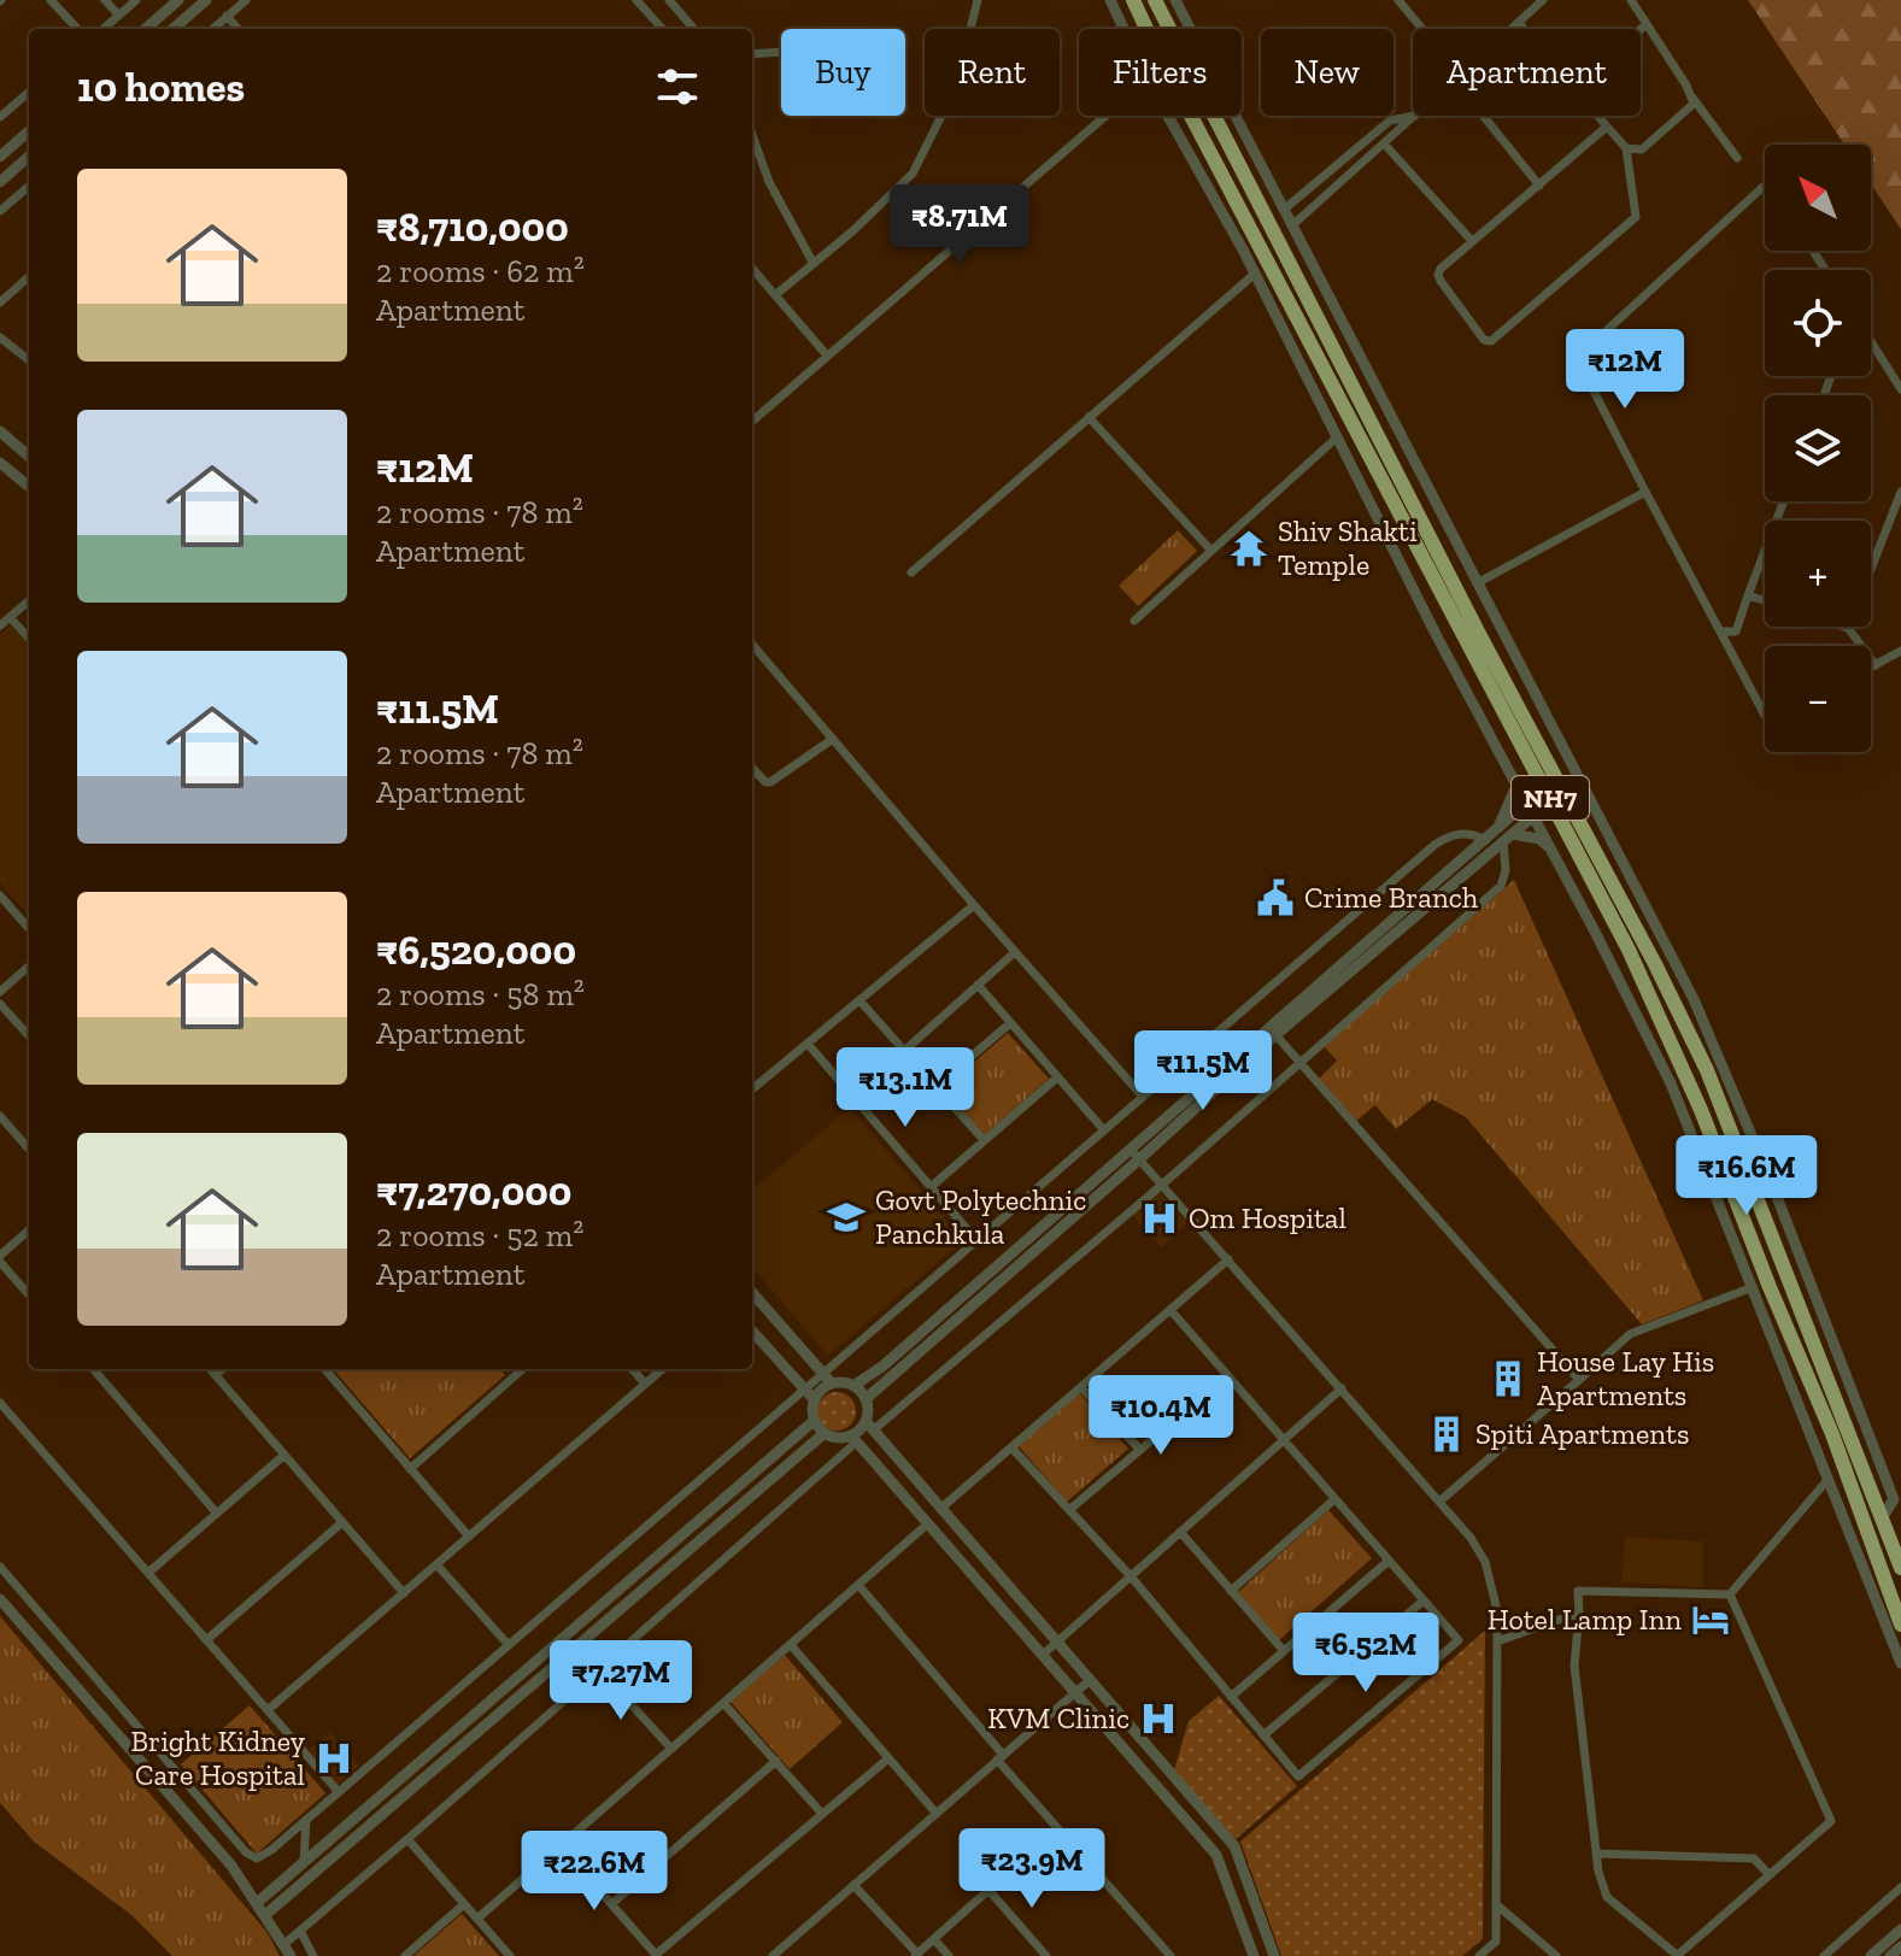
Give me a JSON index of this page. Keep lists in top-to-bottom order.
{
  "streets": {
    "highway": ["NH7"]
  },
  "places": {
    "temple": ["Shiv Shakti Temple"],
    "public building": ["Crime Branch"],
    "school or university": ["Govt Polytechnic Panchkula"],
    "hospital": ["Om Hospital", "KVM Clinic", "Bright Kidney Care Hospital"],
    "building": ["House Lay His Apartments", "Spiti Apartments"],
    "hotel": ["Hotel Lamp Inn"]
  },
  "north": "top left",
  "page": {
    "chip": [
      "Buy",
      "Rent",
      "Filters",
      "New",
      "Apartment"
    ],
    "heading": "10 homes",
    "map_buttons": ["+", "−"],
    "list": [
      {
        "name": "₹8,710,000",
        "note": "2 rooms · 62 m² · Apartment"
      },
      {
        "name": "₹12M",
        "note": "2 rooms · 78 m² · Apartment"
      },
      {
        "name": "₹11.5M",
        "note": "2 rooms · 78 m² · Apartment"
      },
      {
        "name": "₹6,520,000",
        "note": "2 rooms · 58 m² · Apartment"
      },
      {
        "name": "₹7,270,000",
        "note": "2 rooms · 52 m² · Apartment"
      }
    ],
    "price": [
      "₹8.71M",
      "₹12M",
      "₹11.5M",
      "₹13.1M",
      "₹16.6M",
      "₹10.4M",
      "₹6.52M",
      "₹7.27M",
      "₹23.9M",
      "₹22.6M"
    ]
  }
}
